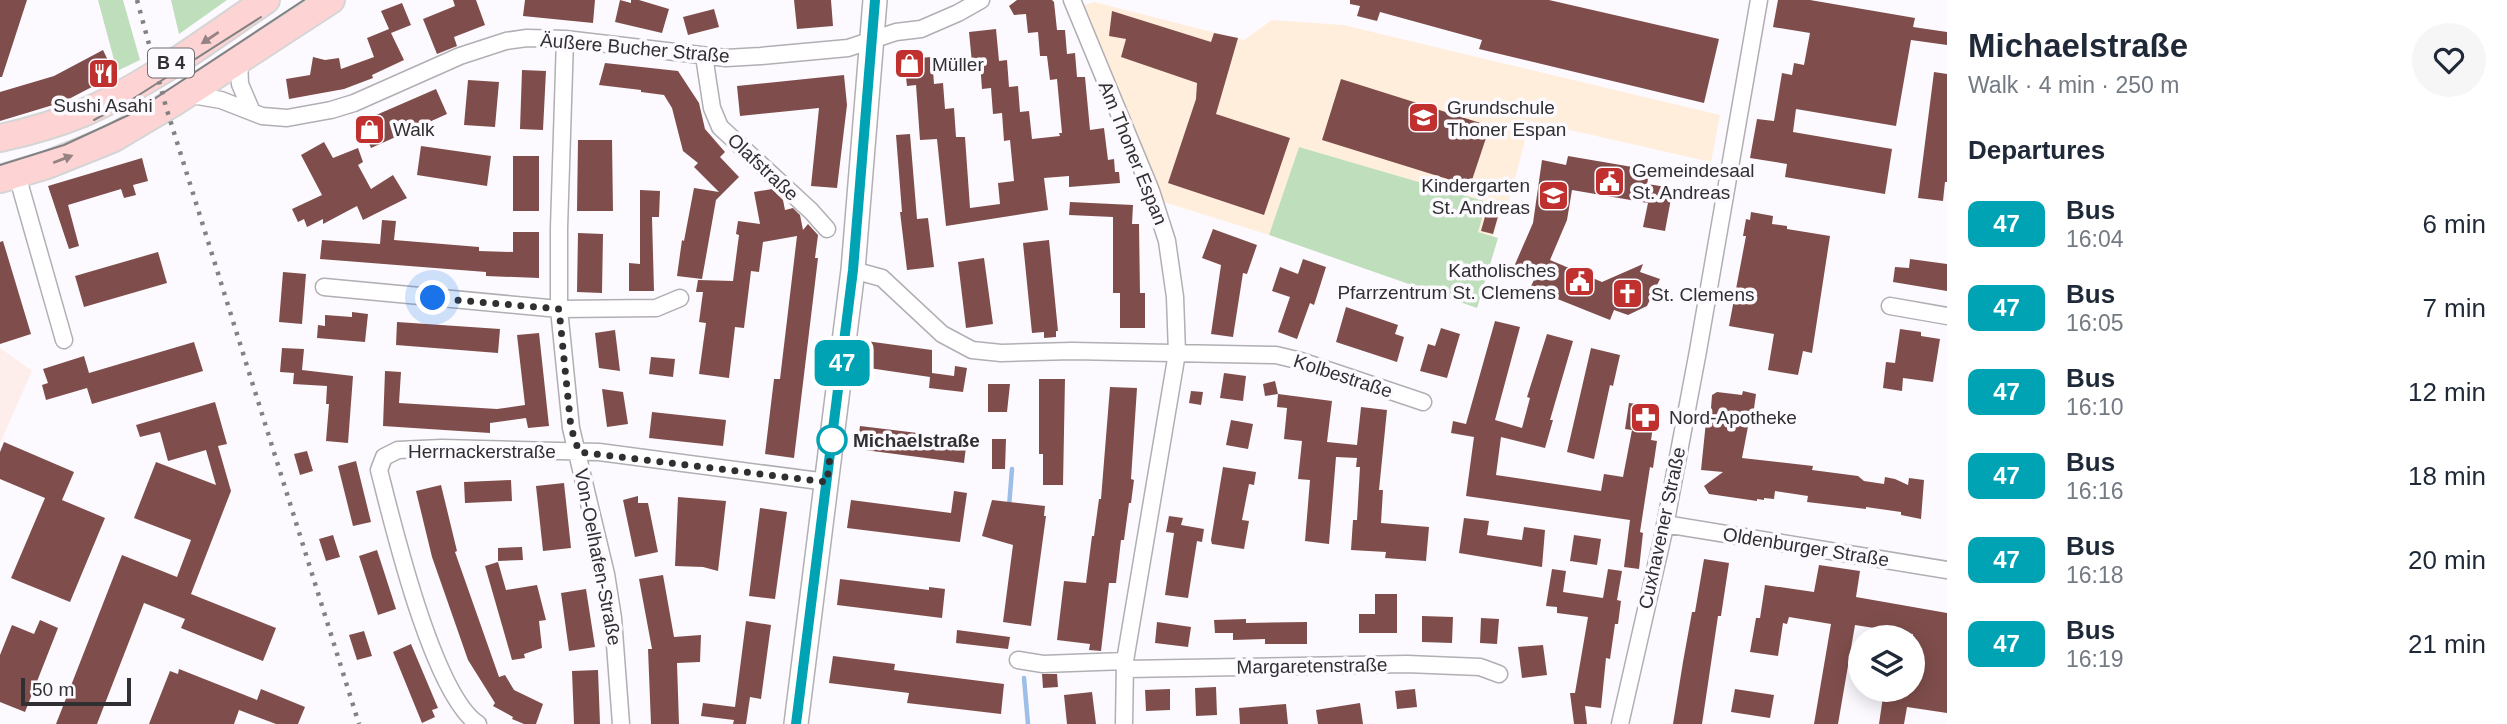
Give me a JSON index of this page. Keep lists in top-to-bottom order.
{
  "streets": {
    "main road": ["B 4"],
    "street": [
      "Äußere Bucher Straße",
      "Am Thoner Espan",
      "Olafstraße",
      "Kolbestraße",
      "Herrnackerstraße",
      "Cuxhavener Straße",
      "Oldenburger Straße",
      "Von-Oelhafen-Straße",
      "Margaretenstraße"
    ]
  },
  "crossings": [
    ["Äußere Bucher Straße", "B 4"],
    ["Äußere Bucher Straße", "Olafstraße"],
    ["Äußere Bucher Straße", "Von-Oelhafen-Straße"],
    ["Am Thoner Espan", "Kolbestraße"],
    ["Herrnackerstraße", "Von-Oelhafen-Straße"],
    ["Cuxhavener Straße", "Oldenburger Straße"]
  ],
  "places": {
    "shop": ["Müller", "Walk"],
    "restaurant": ["Sushi Asahi"],
    "school or university": ["Grundschule Thoner Espan", "Kindergarten St. Andreas"],
    "public building": ["Gemeindesaal St. Andreas", "Katholisches Pfarrzentrum St. Clemens"],
    "church": ["St. Clemens"],
    "pharmacy": ["Nord-Apotheke"],
    "other": ["Michaelstraße"]
  },
  "lines": ["bus line 47"],
  "scale_bar": "50 m",
  "page": {
    "on_map": "47",
    "heading": [
      ["Michaelstraße", "Walk · 4 min · 250 m"],
      "Departures"
    ],
    "list": [
      {
        "mark": "47",
        "name": "Bus",
        "note": "16:04",
        "value": "6 min"
      },
      {
        "mark": "47",
        "name": "Bus",
        "note": "16:05",
        "value": "7 min"
      },
      {
        "mark": "47",
        "name": "Bus",
        "note": "16:10",
        "value": "12 min"
      },
      {
        "mark": "47",
        "name": "Bus",
        "note": "16:16",
        "value": "18 min"
      },
      {
        "mark": "47",
        "name": "Bus",
        "note": "16:18",
        "value": "20 min"
      },
      {
        "mark": "47",
        "name": "Bus",
        "note": "16:19",
        "value": "21 min"
      }
    ],
    "scale": "50 m"
  }
}
